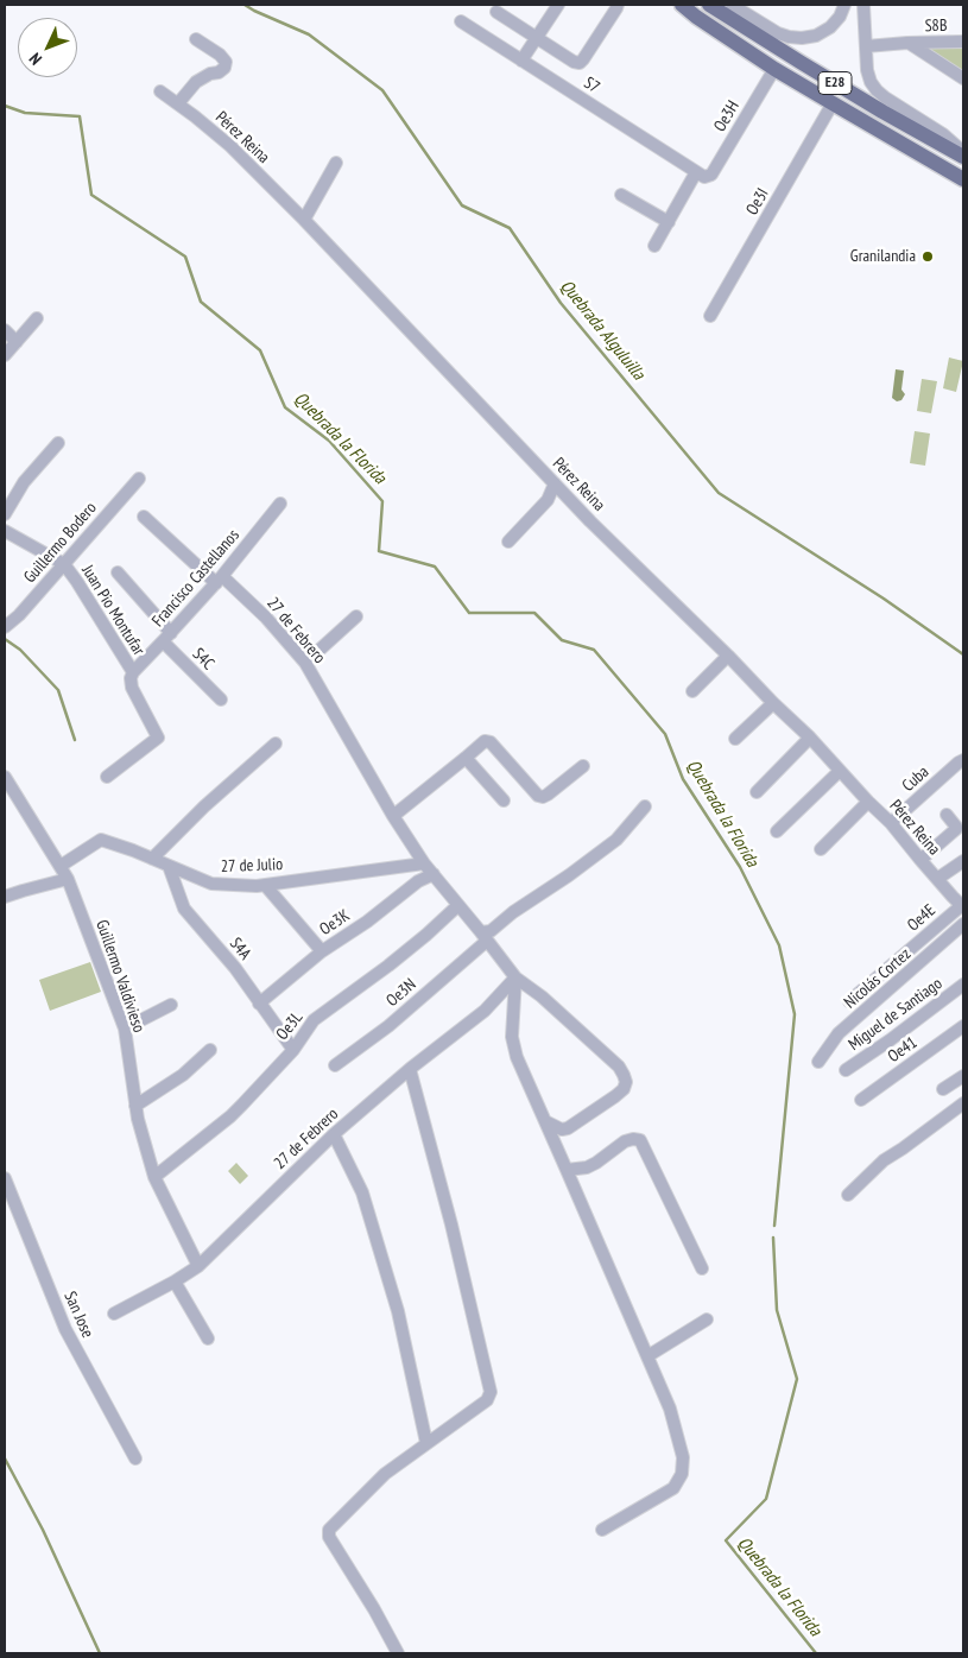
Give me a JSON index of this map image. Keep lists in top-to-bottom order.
{
  "streets": {
    "main road": ["E28"],
    "street": [
      "S8B",
      "S7",
      "Oe3H",
      "Pérez Reina",
      "Oe3I",
      "Guillermo Bodero",
      "Francisco Castellanos",
      "Juan Pio Montufar",
      "27 de Febrero",
      "S4C",
      "Cuba",
      "27 de Julio",
      "Oe4E",
      "Oe3K",
      "S4A",
      "Guillermo Valdivieso",
      "Nicolás Cortez",
      "Oe3N",
      "Miguel de Santiago",
      "Oe3L",
      "Oe41",
      "San Jose"
    ]
  },
  "crossings": [
    ["E28", "Oe3H"],
    ["E28", "Oe3I"],
    ["S7", "Oe3H"],
    ["Pérez Reina", "Cuba"],
    ["Pérez Reina", "Oe4E"],
    ["Guillermo Bodero", "Juan Pio Montufar"],
    ["Francisco Castellanos", "Juan Pio Montufar"],
    ["Francisco Castellanos", "27 de Febrero"],
    ["Francisco Castellanos", "S4C"],
    ["27 de Febrero", "27 de Julio"],
    ["27 de Febrero", "Oe3K"],
    ["27 de Febrero", "Guillermo Valdivieso"],
    ["27 de Febrero", "Oe3N"],
    ["27 de Febrero", "Oe3L"],
    ["27 de Julio", "S4A"],
    ["27 de Julio", "Guillermo Valdivieso"],
    ["Oe3K", "S4A"],
    ["S4A", "Oe3L"],
    ["Guillermo Valdivieso", "Oe3L"]
  ],
  "water": ["Quebrada Alguluilla", "Quebrada la Florida"],
  "places": ["Granilandia"],
  "north": "bottom left"
}
